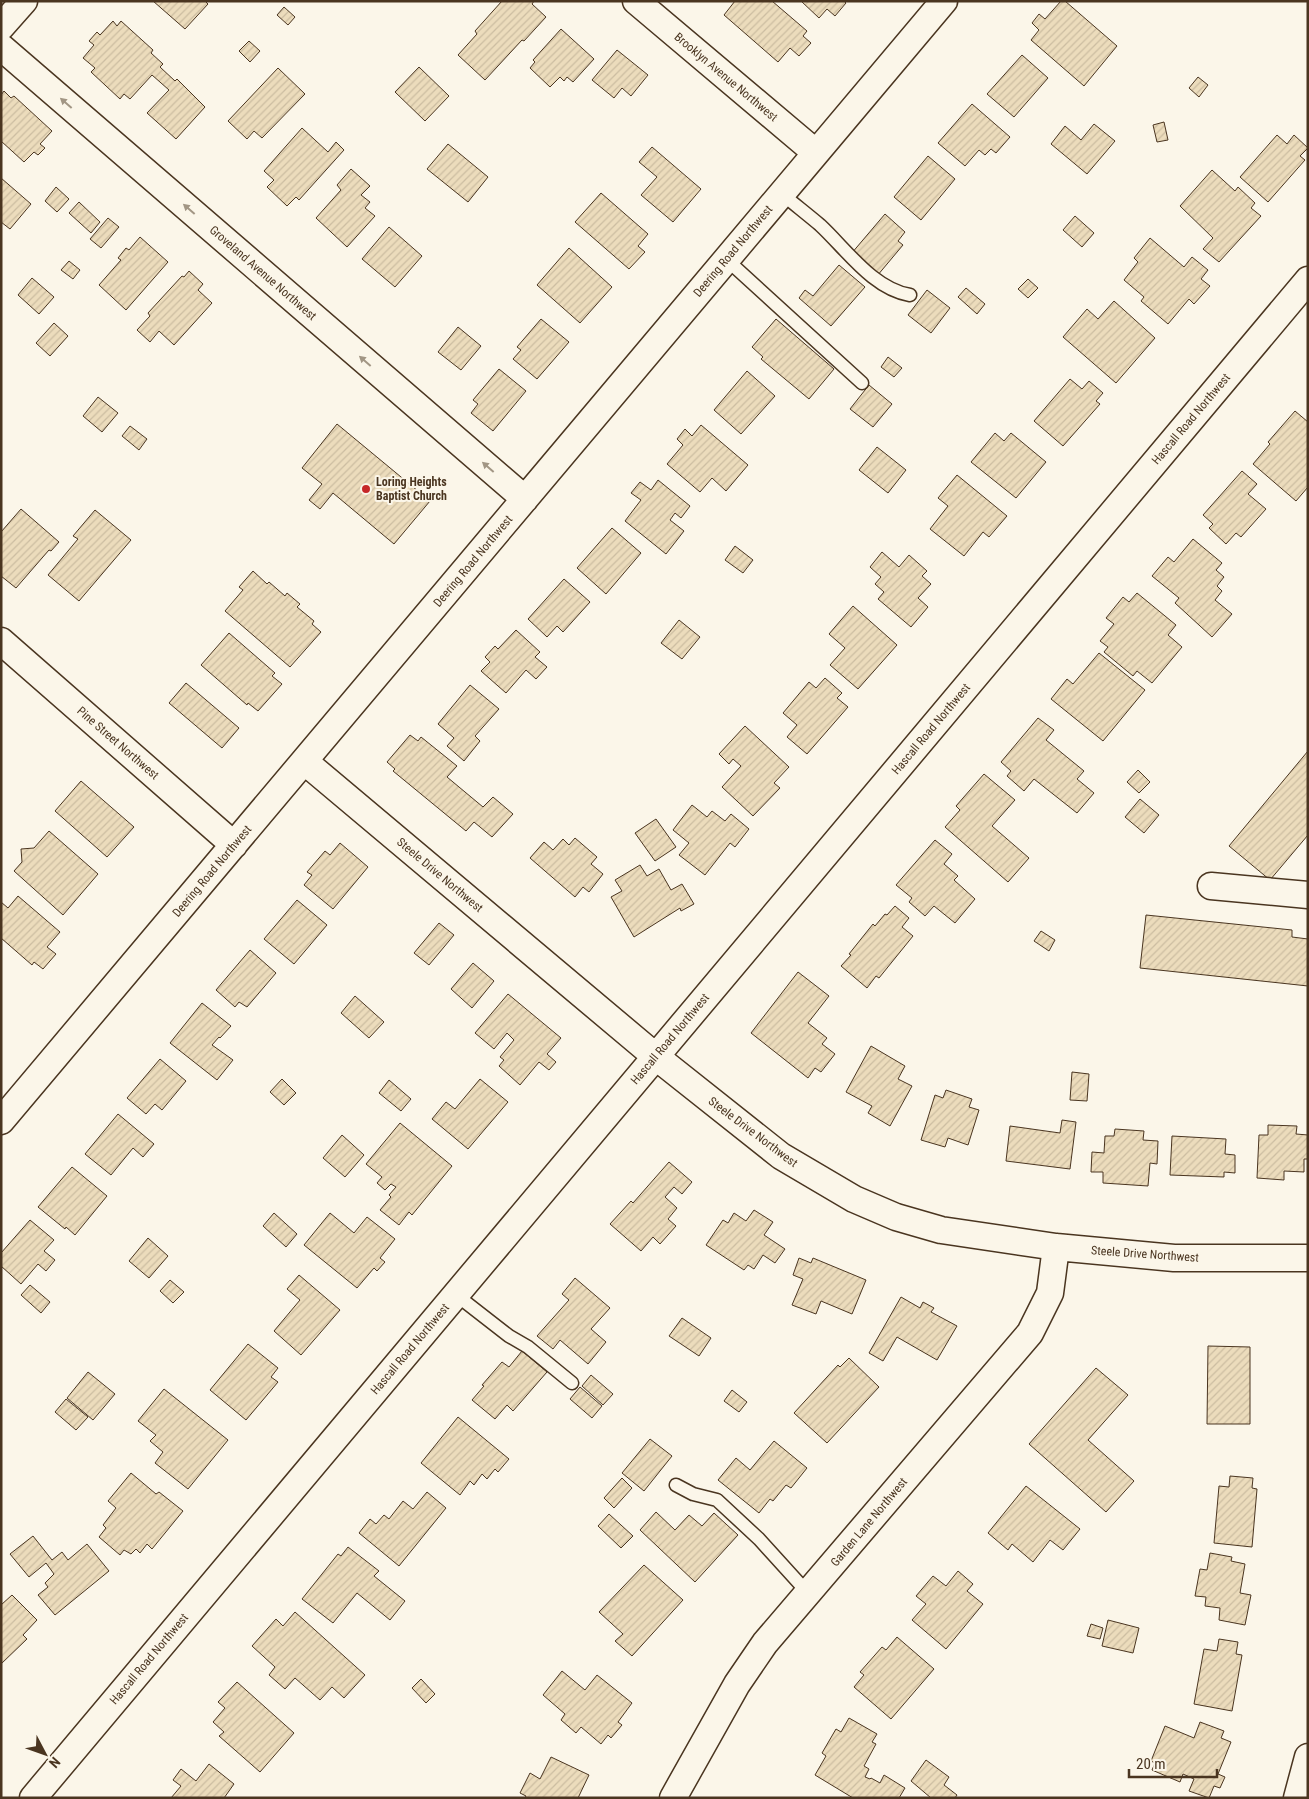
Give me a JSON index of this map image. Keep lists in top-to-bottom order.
{
  "streets": {
    "street": [
      "Brooklyn Avenue Northwest",
      "Deering Road Northwest",
      "Groveland Avenue Northwest",
      "Hascall Road Northwest",
      "Pine Street Northwest",
      "Steele Drive Northwest",
      "Garden Lane Northwest"
    ]
  },
  "crossings": [
    ["Brooklyn Avenue Northwest", "Deering Road Northwest"],
    ["Deering Road Northwest", "Groveland Avenue Northwest"],
    ["Deering Road Northwest", "Pine Street Northwest"],
    ["Deering Road Northwest", "Steele Drive Northwest"],
    ["Hascall Road Northwest", "Steele Drive Northwest"],
    ["Steele Drive Northwest", "Garden Lane Northwest"]
  ],
  "one_way": ["Groveland Avenue Northwest"],
  "places": ["Loring Heights Baptist Church"],
  "scale_bar": "20 m",
  "north": "bottom right"
}
